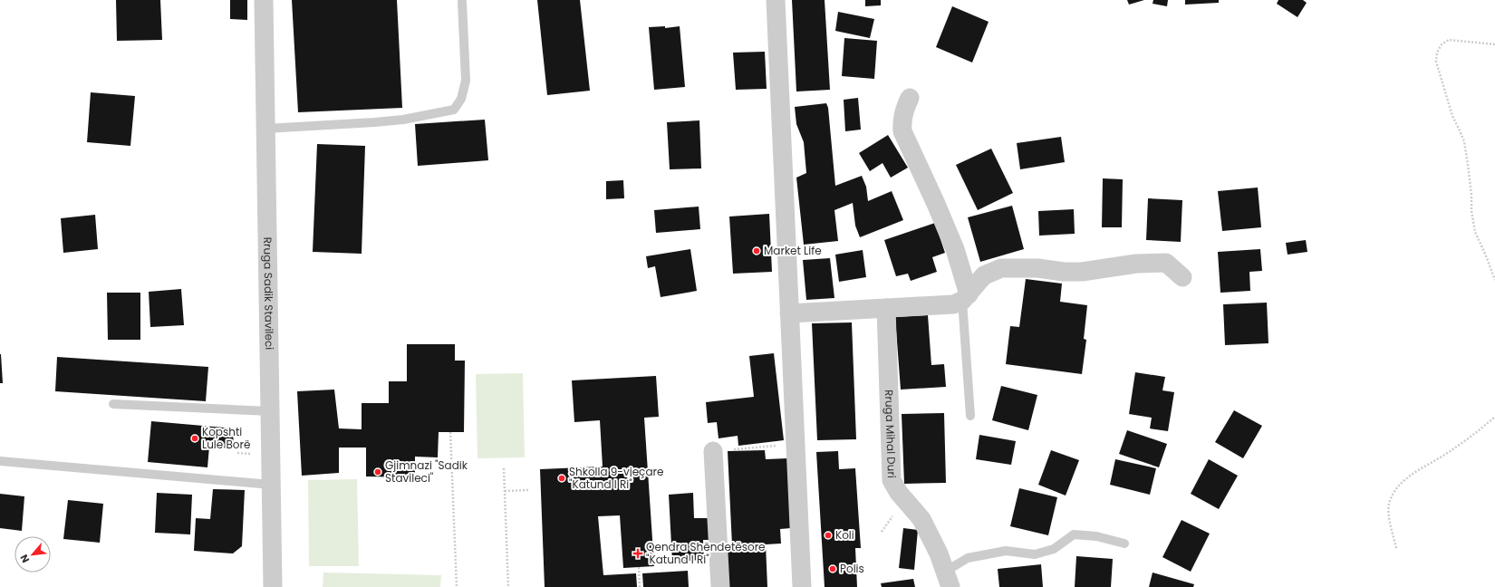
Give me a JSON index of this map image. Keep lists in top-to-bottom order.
{
  "streets": {
    "street": ["Rruga Sadik Stavileci", "Rruga Mihal Duri"]
  },
  "places": {
    "other": [
      "Market Life",
      "Kopshti Lule Borë",
      "Gjimnazi \"Sadik Stavileci\"",
      "Shkolla 9-vjeçare \"Katund I Ri\"",
      "Koli",
      "Polis"
    ],
    "health": ["Qendra Shëndetësore \"Katund I Ri\""]
  },
  "north": "bottom left"
}
